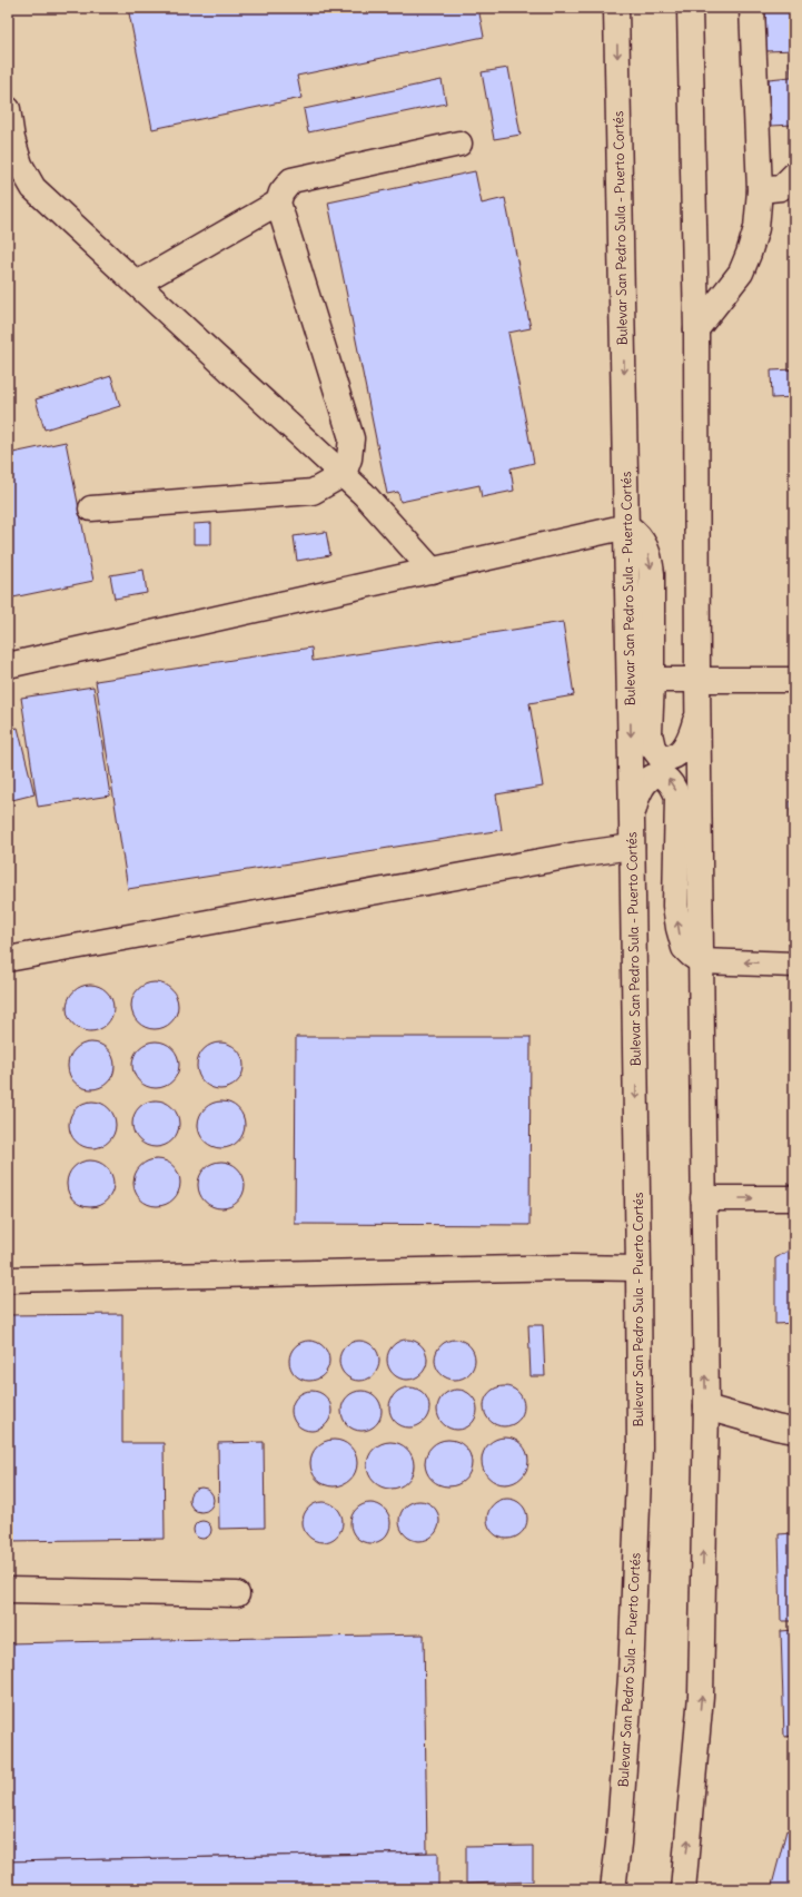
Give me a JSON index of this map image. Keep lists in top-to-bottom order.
{
  "streets": {
    "main road": ["Bulevar San Pedro Sula - Puerto Cortés"]
  }
}
